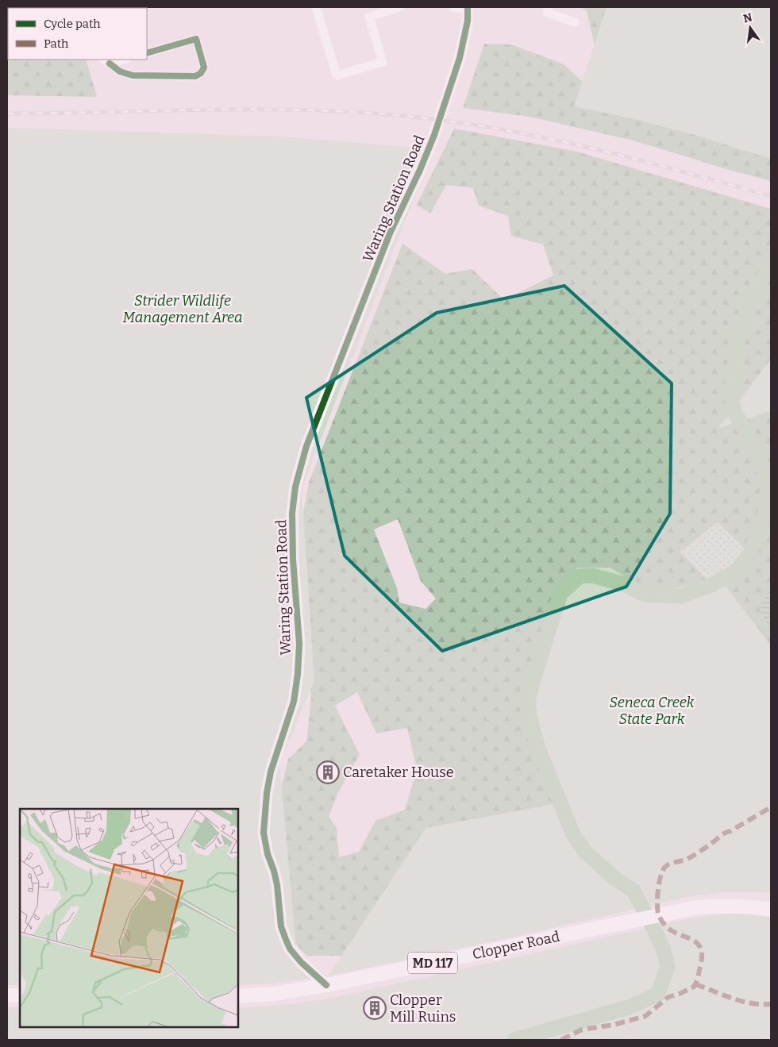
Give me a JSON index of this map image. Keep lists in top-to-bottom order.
{
  "streets": {
    "main road": ["Clopper Road", "MD 117"],
    "street": ["Waring Station Road"]
  },
  "crossings": [
    ["Waring Station Road", "Clopper Road"]
  ],
  "parks": ["Strider Wildlife Management Area", "Seneca Creek State Park"],
  "places": {
    "building": ["Caretaker House", "Clopper Mill Ruins"]
  },
  "legend": ["Cycle path", "Path"],
  "north": "top"
}
